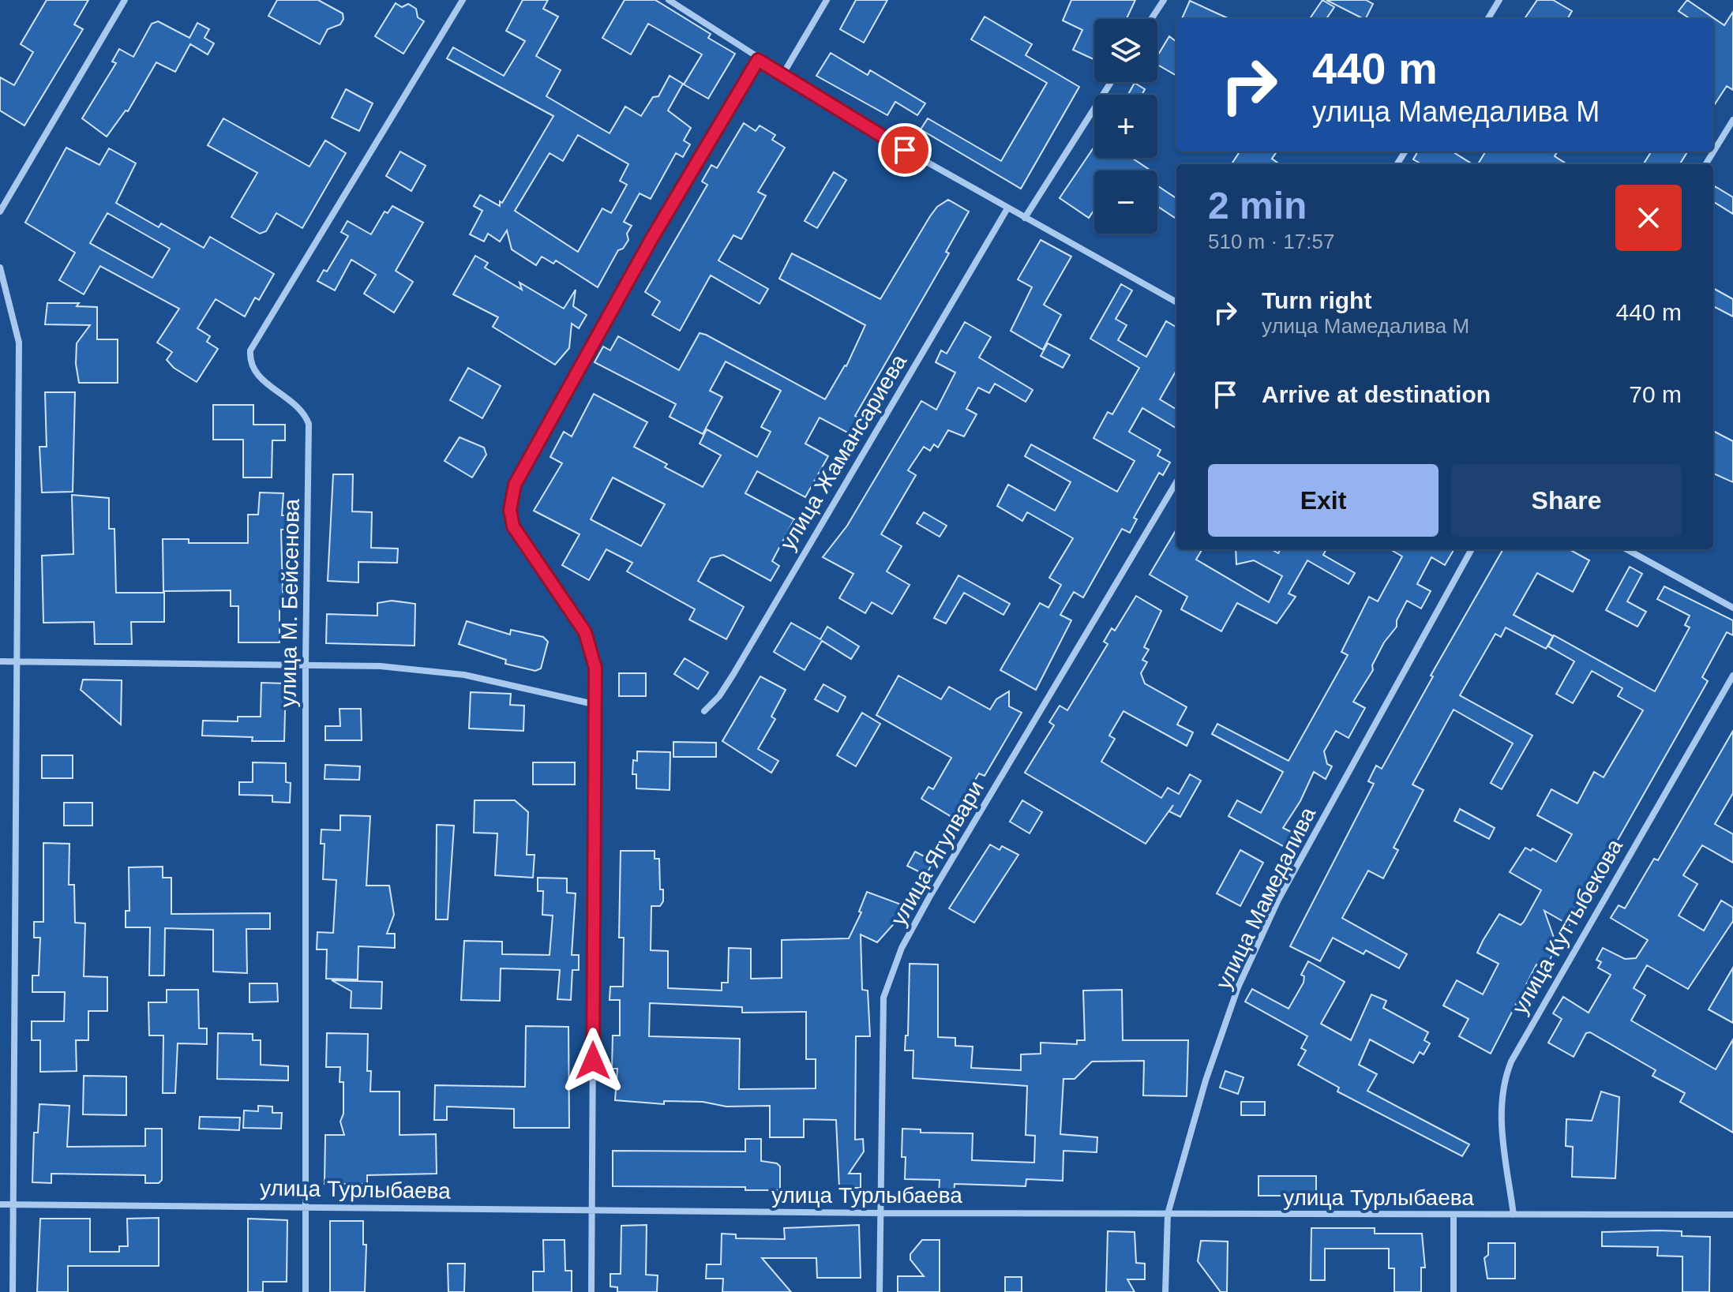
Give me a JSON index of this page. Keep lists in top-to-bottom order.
{
  "streets": {
    "street": [
      "улица Жамансариева",
      "улица М. Бейсенова",
      "улица Ягулвари",
      "улица Мамедалива",
      "улица Куттыбекова",
      "улица Турлыбаева"
    ]
  },
  "crossings": [
    ["улица М. Бейсенова", "улица Турлыбаева"],
    ["улица Ягулвари", "улица Турлыбаева"],
    ["улица Мамедалива", "улица Турлыбаева"],
    ["улица Куттыбекова", "улица Турлыбаева"]
  ],
  "page": {
    "map_buttons": ["+", "−"],
    "turn": ["440 m", "улица Мамедалива М"],
    "heading": ["2 min", "510 m · 17:57"],
    "list": [
      {
        "name": "Turn right",
        "note": "улица Мамедалива М",
        "value": "440 m"
      },
      {
        "name": "Arrive at destination",
        "value": "70 m"
      }
    ],
    "buttons": ["Exit", "Share"]
  }
}
